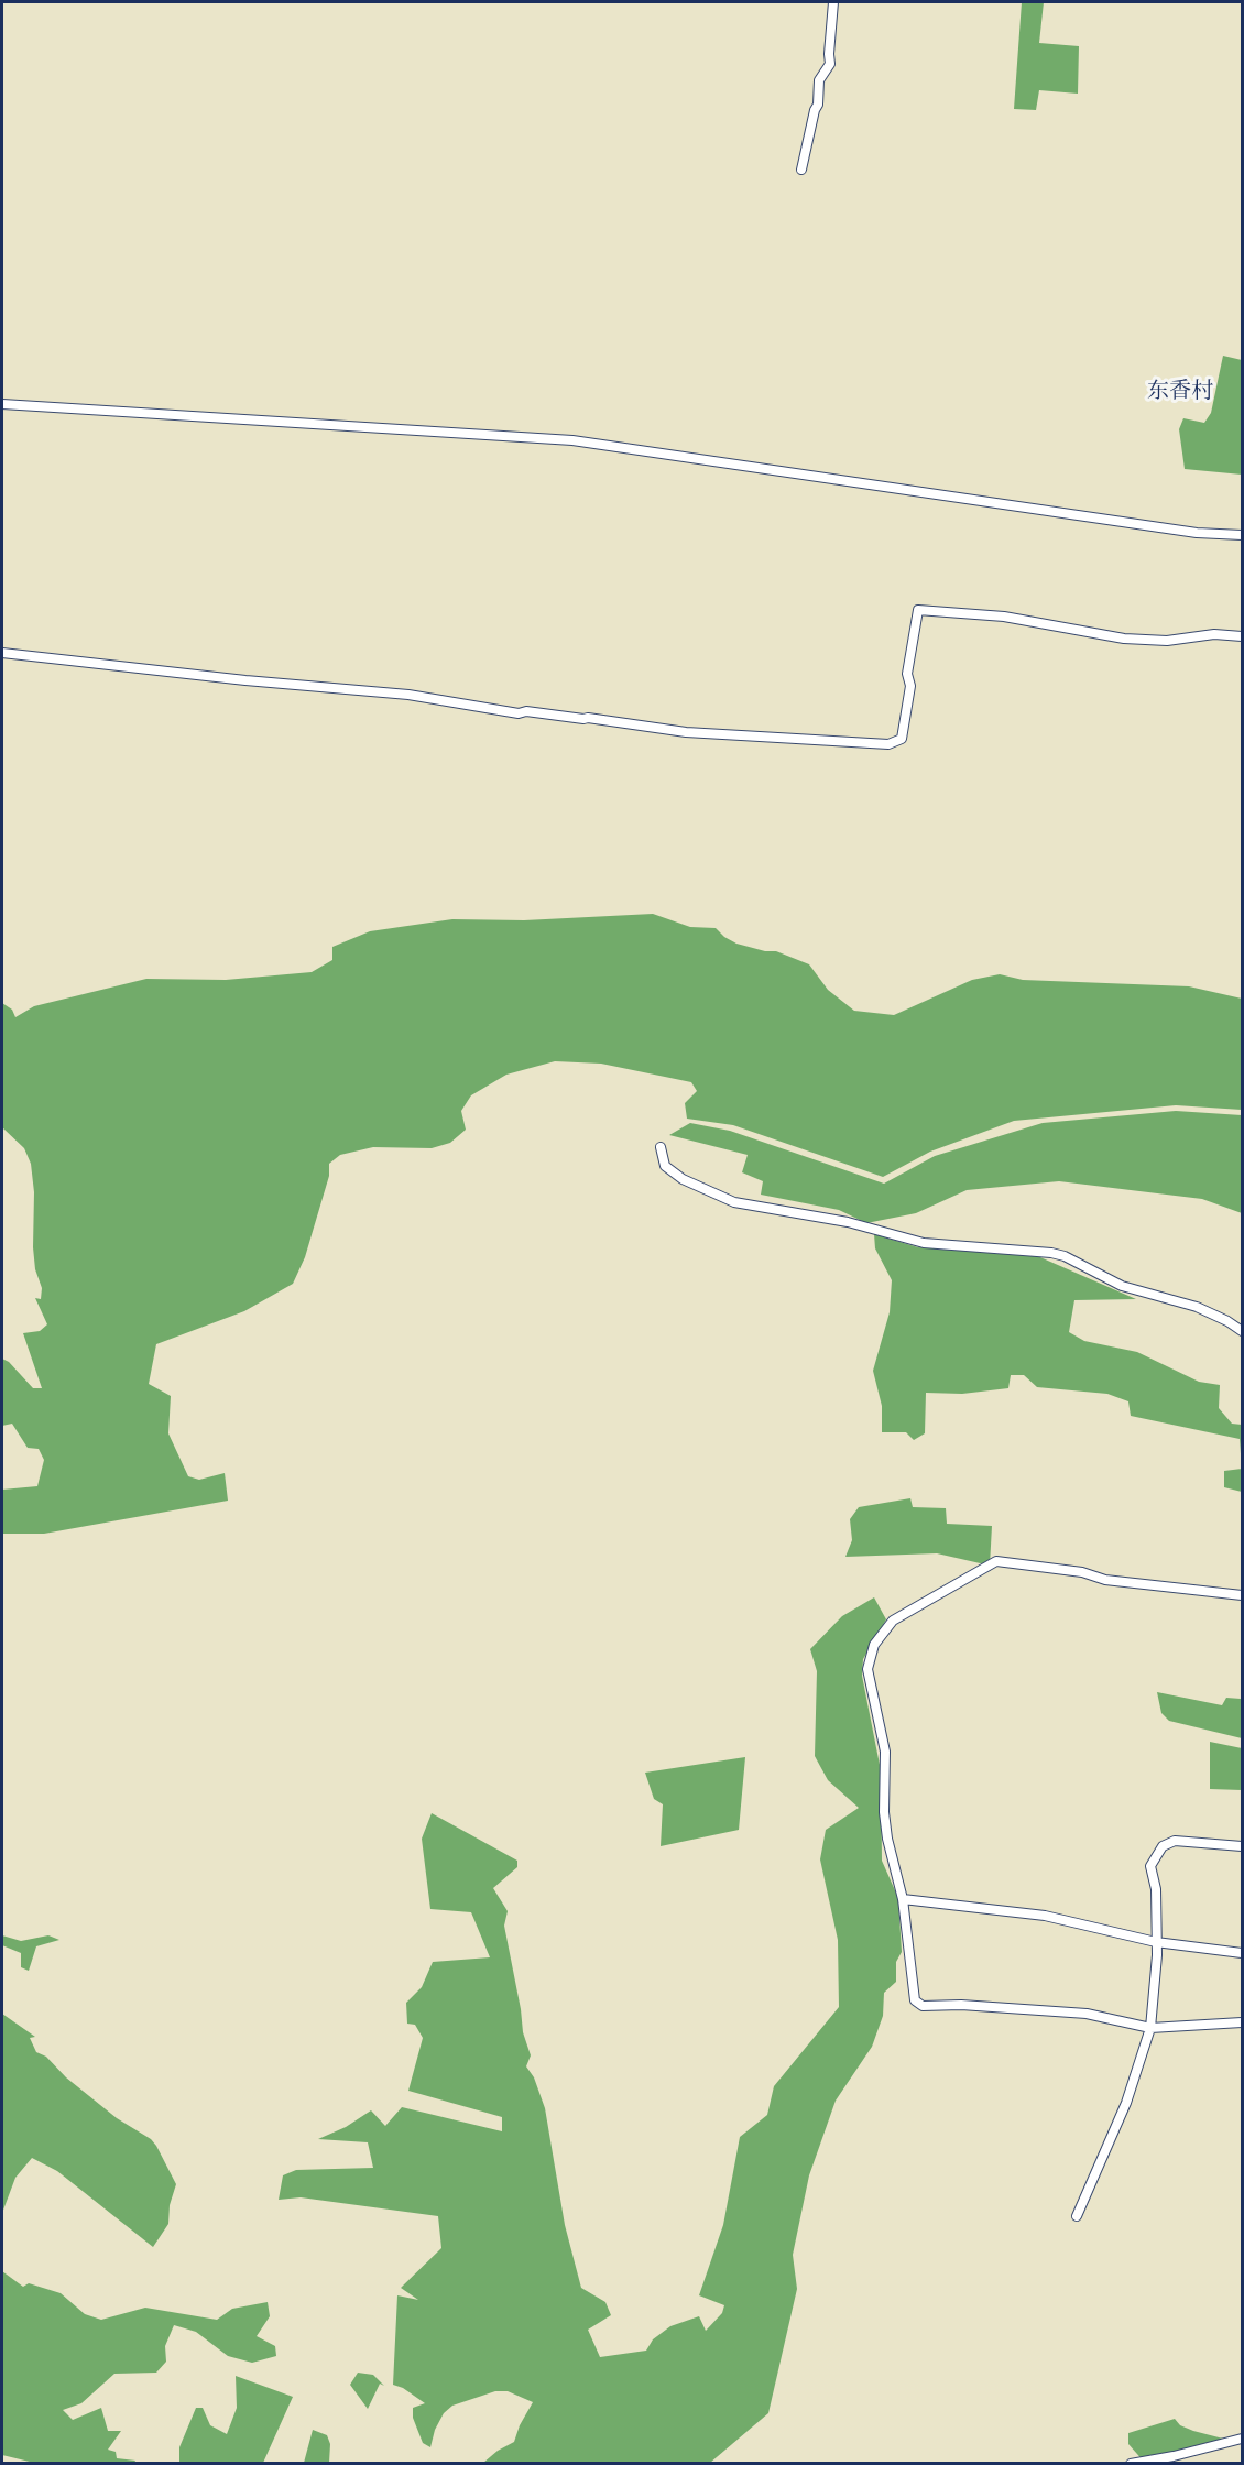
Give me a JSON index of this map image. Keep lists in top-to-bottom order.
{
  "districts": ["东香村"]
}
